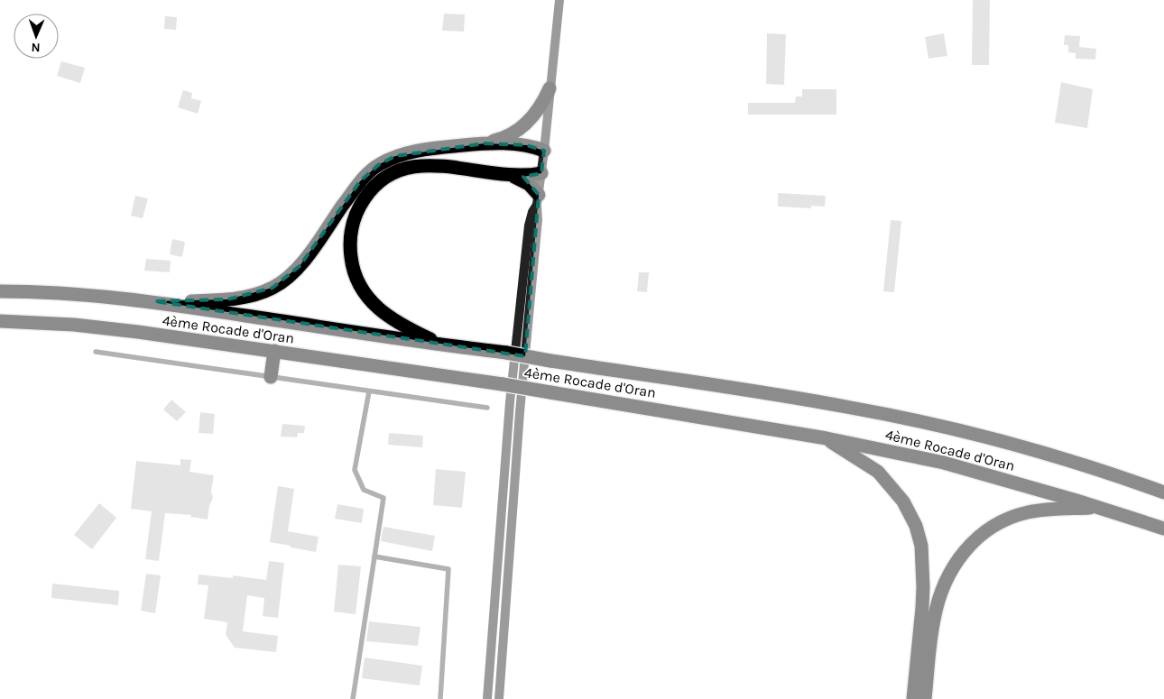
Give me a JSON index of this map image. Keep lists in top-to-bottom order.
{
  "streets": {
    "highway": ["4ème Rocade d'Oran"]
  },
  "north": "bottom"
}
